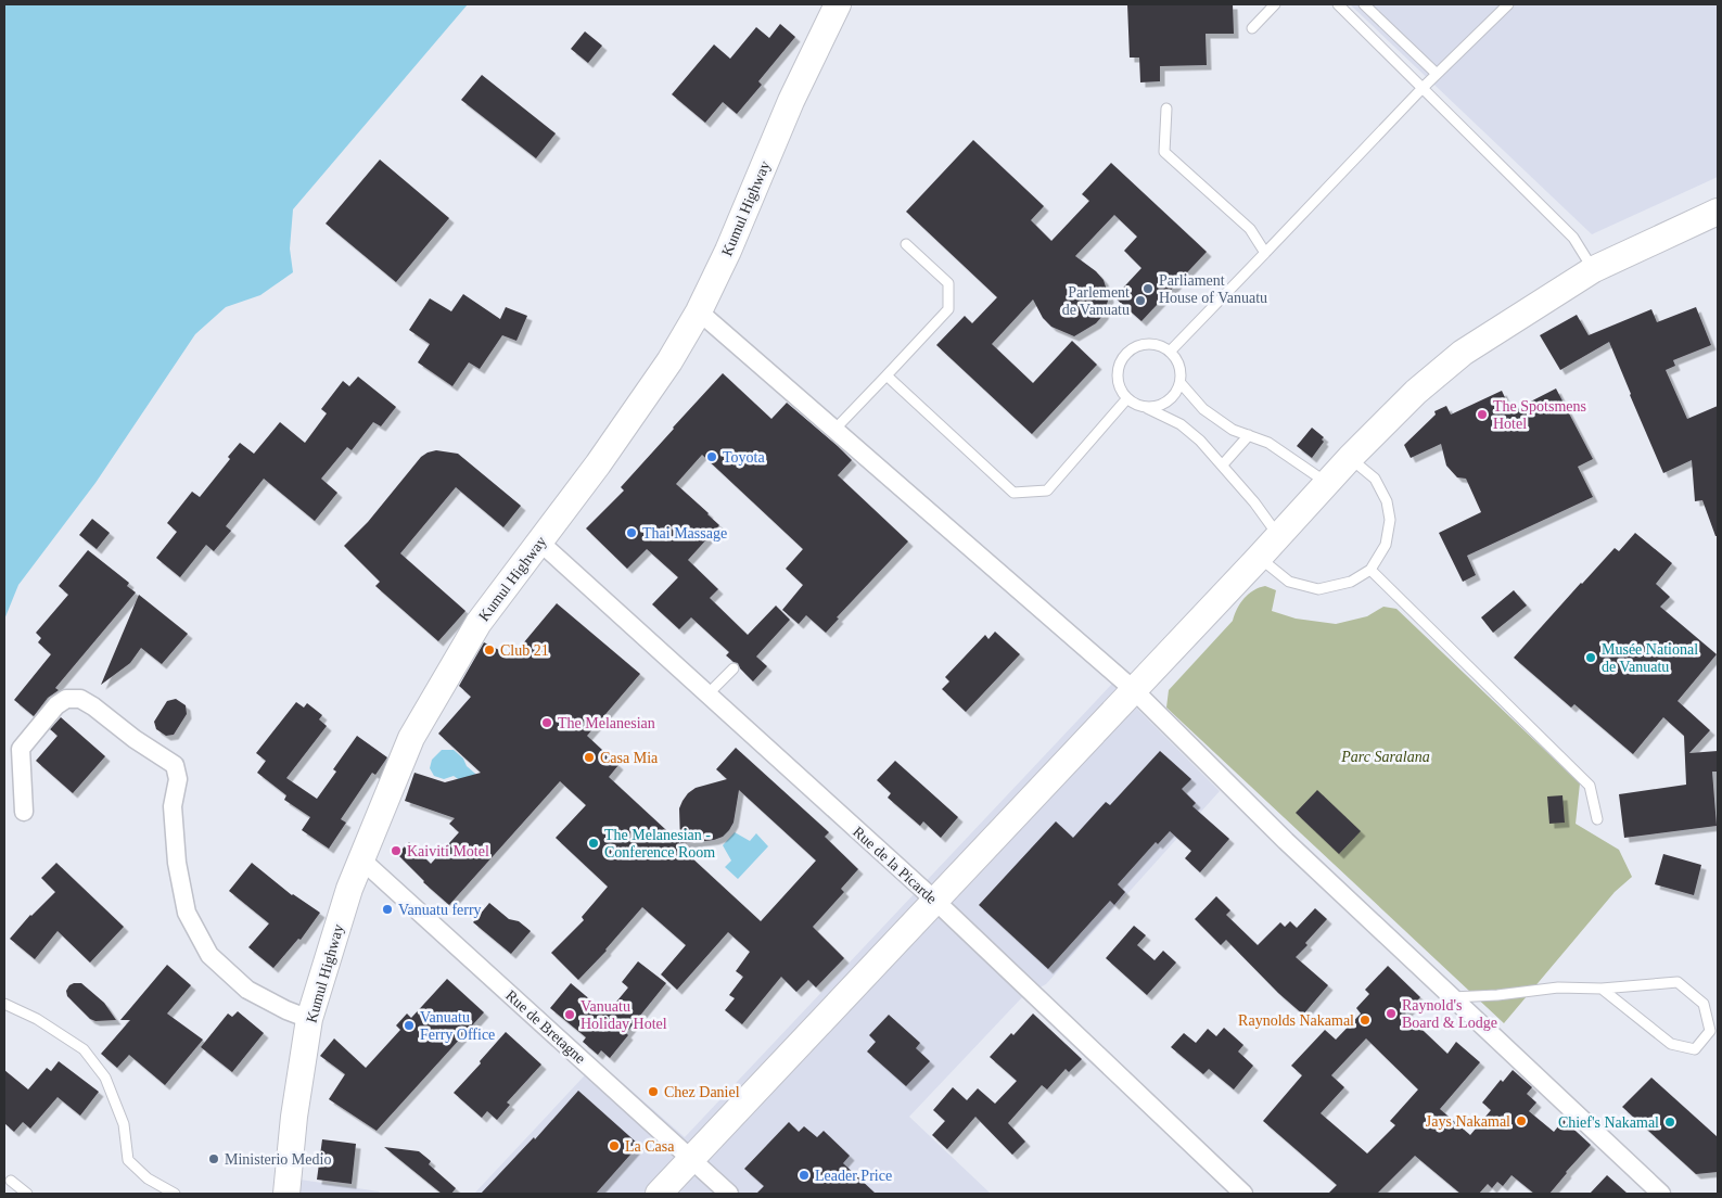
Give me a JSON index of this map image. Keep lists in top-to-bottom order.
{
  "streets": {
    "street": ["Kumul Highway", "Rue de la Picarde", "Rue de Bretagne"]
  },
  "crossings": [
    ["Kumul Highway", "Rue de la Picarde"],
    ["Kumul Highway", "Rue de Bretagne"]
  ],
  "parks": ["Parc Saralana"],
  "places": [
    "Parliament House of Vanuatu",
    "Parlement de Vanuatu",
    "The Spotsmens Hotel",
    "Toyota",
    "Thai Massage",
    "Club 21",
    "Musée National de Vanuatu",
    "The Melanesian",
    "Casa Mia",
    "The Melanesian - Conference Room",
    "Kaiviti Motel",
    "Vanuatu ferry",
    "Raynold's Board & Lodge",
    "Vanuatu Holiday Hotel",
    "Raynolds Nakamal",
    "Vanuatu Ferry Office",
    "Chez Daniel",
    "Jays Nakamal",
    "Chief's Nakamal",
    "La Casa",
    "Ministerio Medio",
    "Leader Price"
  ]
}
